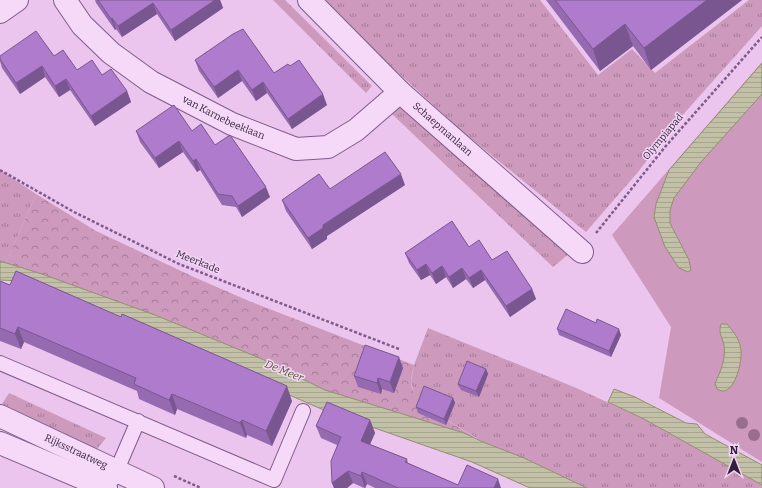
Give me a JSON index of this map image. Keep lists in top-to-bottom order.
{
  "streets": {
    "street": ["van Karnebeeklaan", "Schaepmanlaan", "Rijksstraatweg"],
    "path": ["Olympiapad", "Meerkade"]
  },
  "crossings": [
    ["van Karnebeeklaan", "Schaepmanlaan"],
    ["Schaepmanlaan", "Olympiapad"]
  ],
  "water": ["De Meer"],
  "north": "top"
}
